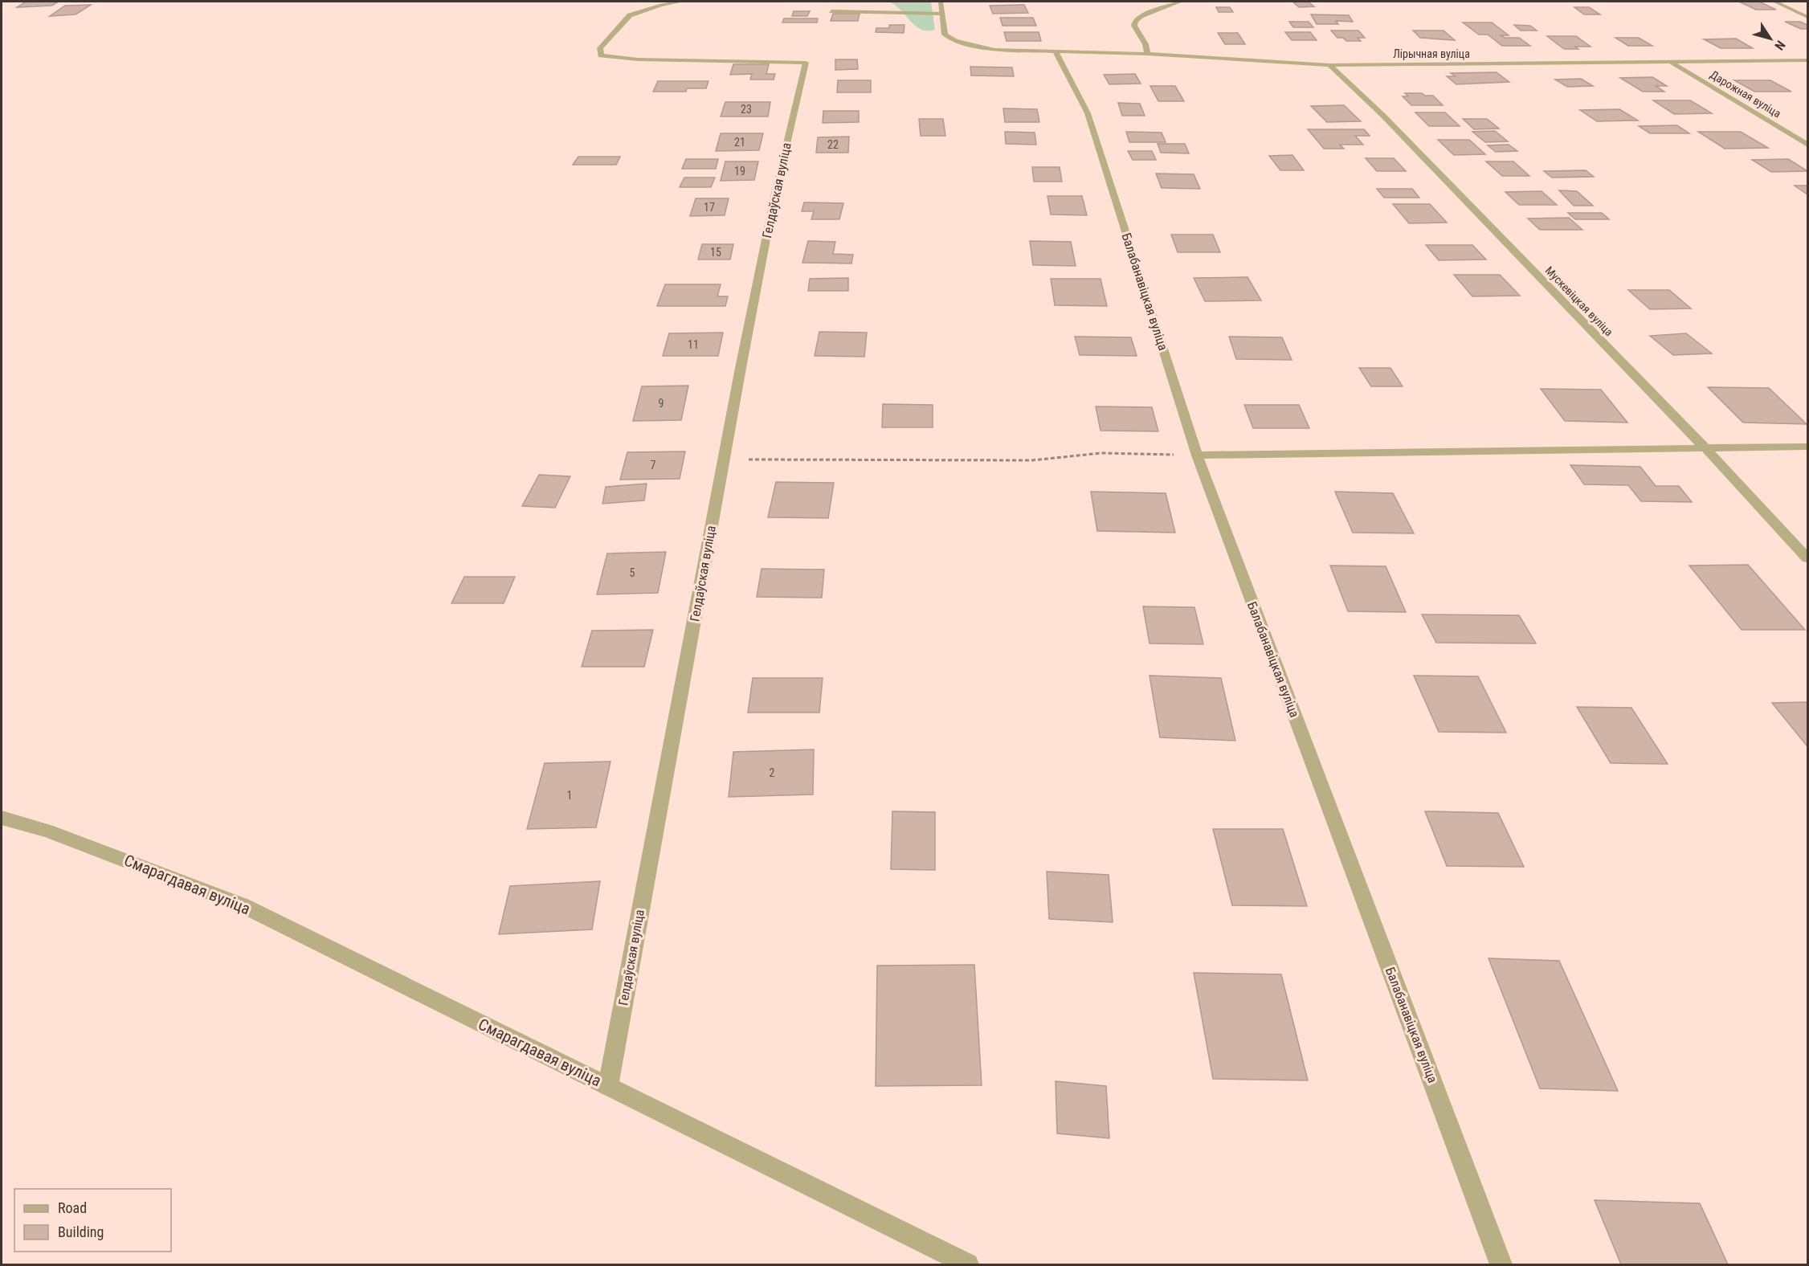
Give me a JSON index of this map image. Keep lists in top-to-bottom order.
{
  "streets": {
    "street": [
      "Лірычная вуліца",
      "Дарожная вуліца",
      "Гелдаўская вуліца",
      "Балабанавіцкая вуліца",
      "Мускевіцкая вуліца",
      "Смарагдавая вуліца"
    ]
  },
  "crossings": [
    ["Лірычная вуліца", "Дарожная вуліца"],
    ["Лірычная вуліца", "Балабанавіцкая вуліца"],
    ["Лірычная вуліца", "Мускевіцкая вуліца"],
    ["Гелдаўская вуліца", "Смарагдавая вуліца"]
  ],
  "house_numbers": [
    "23",
    "21",
    "22",
    "19",
    "17",
    "15",
    "11",
    "9",
    "7",
    "5",
    "2",
    "1"
  ],
  "legend": ["Road", "Building"],
  "north": "bottom right"
}
